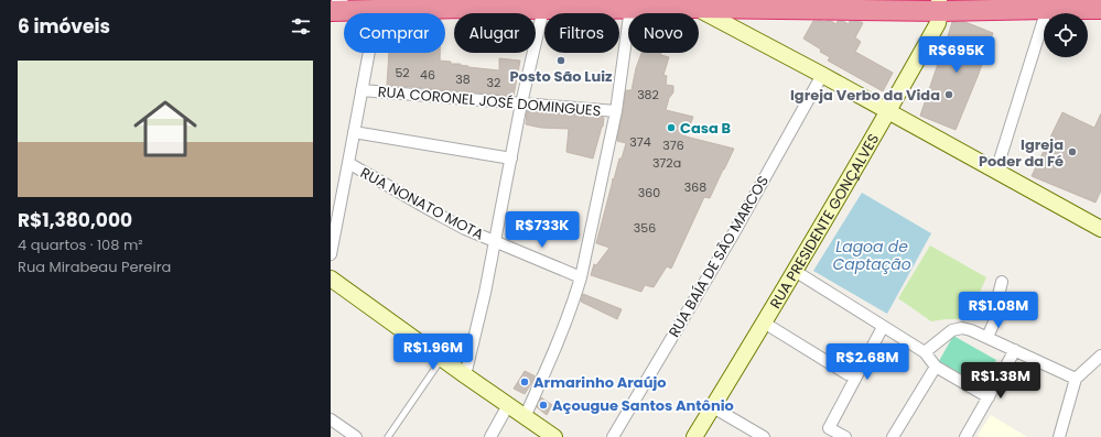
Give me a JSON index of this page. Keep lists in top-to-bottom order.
{
  "streets": {
    "street": [
      "RUA CORONEL JOSÉ DOMINGUES",
      "RUA NONATO MOTA",
      "RUA PRESIDENTE GONÇALVES",
      "RUA BAÍA DE SÃO MARCOS"
    ]
  },
  "water": ["Lagoa de Captação"],
  "places": [
    "Posto São Luiz",
    "Igreja Verbo da Vida",
    "Casa B",
    "Igreja Poder da Fé",
    "Armarinho Araújo",
    "Açougue Santos Antônio"
  ],
  "house_numbers": [
    "52",
    "46",
    "38",
    "32",
    "382",
    "374",
    "376",
    "372a",
    "368",
    "360",
    "356"
  ],
  "page": {
    "heading": "6 imóveis",
    "chip": [
      "Comprar",
      "Alugar",
      "Filtros",
      "Novo"
    ],
    "price": [
      "R$695K",
      "R$733K",
      "R$1.08M",
      "R$1.96M",
      "R$2.68M",
      "R$1.38M"
    ],
    "list": [
      {
        "name": "R$1,380,000",
        "note": "4 quartos · 108 m² · Rua Mirabeau Pereira"
      }
    ]
  }
}
